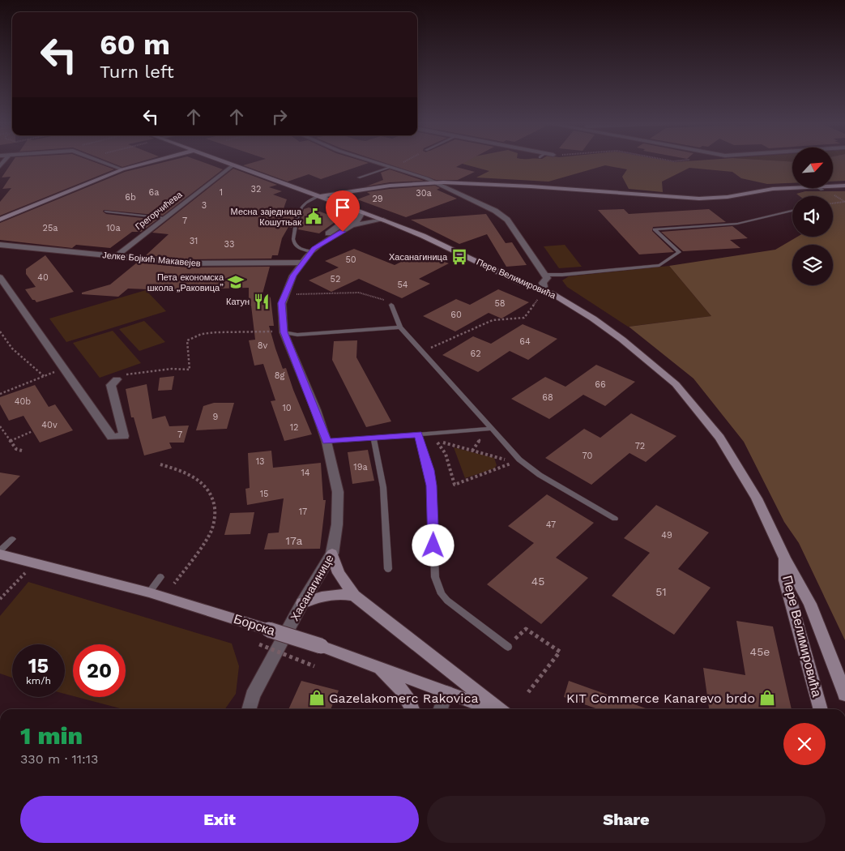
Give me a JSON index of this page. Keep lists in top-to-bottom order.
{
  "streets": {
    "main road": ["Пере Велимировића", "Борска"],
    "street": ["Грегорчићева", "Јелке Бојкић Макавејев", "Хасанагинице"]
  },
  "crossings": [
    ["Грегорчићева", "Јелке Бојкић Макавејев"],
    ["Грегорчићева", "Пере Велимировића"],
    ["Јелке Бојкић Макавејев", "Хасанагинице"],
    ["Пере Велимировића", "Хасанагинице"]
  ],
  "places": {
    "public building": ["Месна заједница Кошутњак"],
    "bus stop": ["Хасанагиница"],
    "school or university": ["Пета економска школа „Раковица”"],
    "restaurant": ["Катун"],
    "shop": ["Gazelakomerc Rakovica", "KIT Commerce Kanarevo brdo"]
  },
  "house_numbers": [
    "32",
    "6a",
    "1",
    "30a",
    "6b",
    "29",
    "3",
    "7",
    "25a",
    "10a",
    "31",
    "33",
    "50",
    "40",
    "52",
    "54",
    "58",
    "60",
    "64",
    "8v",
    "62",
    "8g",
    "66",
    "68",
    "40b",
    "10",
    "9",
    "40v",
    "12",
    "7",
    "72",
    "70",
    "13",
    "19a",
    "14",
    "15",
    "17",
    "47",
    "49",
    "17a",
    "45",
    "51",
    "45e"
  ],
  "north": "top right",
  "page": {
    "turn": ["60 m", "Turn left"],
    "speed": "15 km/h",
    "limit": "20",
    "heading": ["1 min", "330 m · 11:13"],
    "buttons": ["Exit", "Share"]
  }
}
